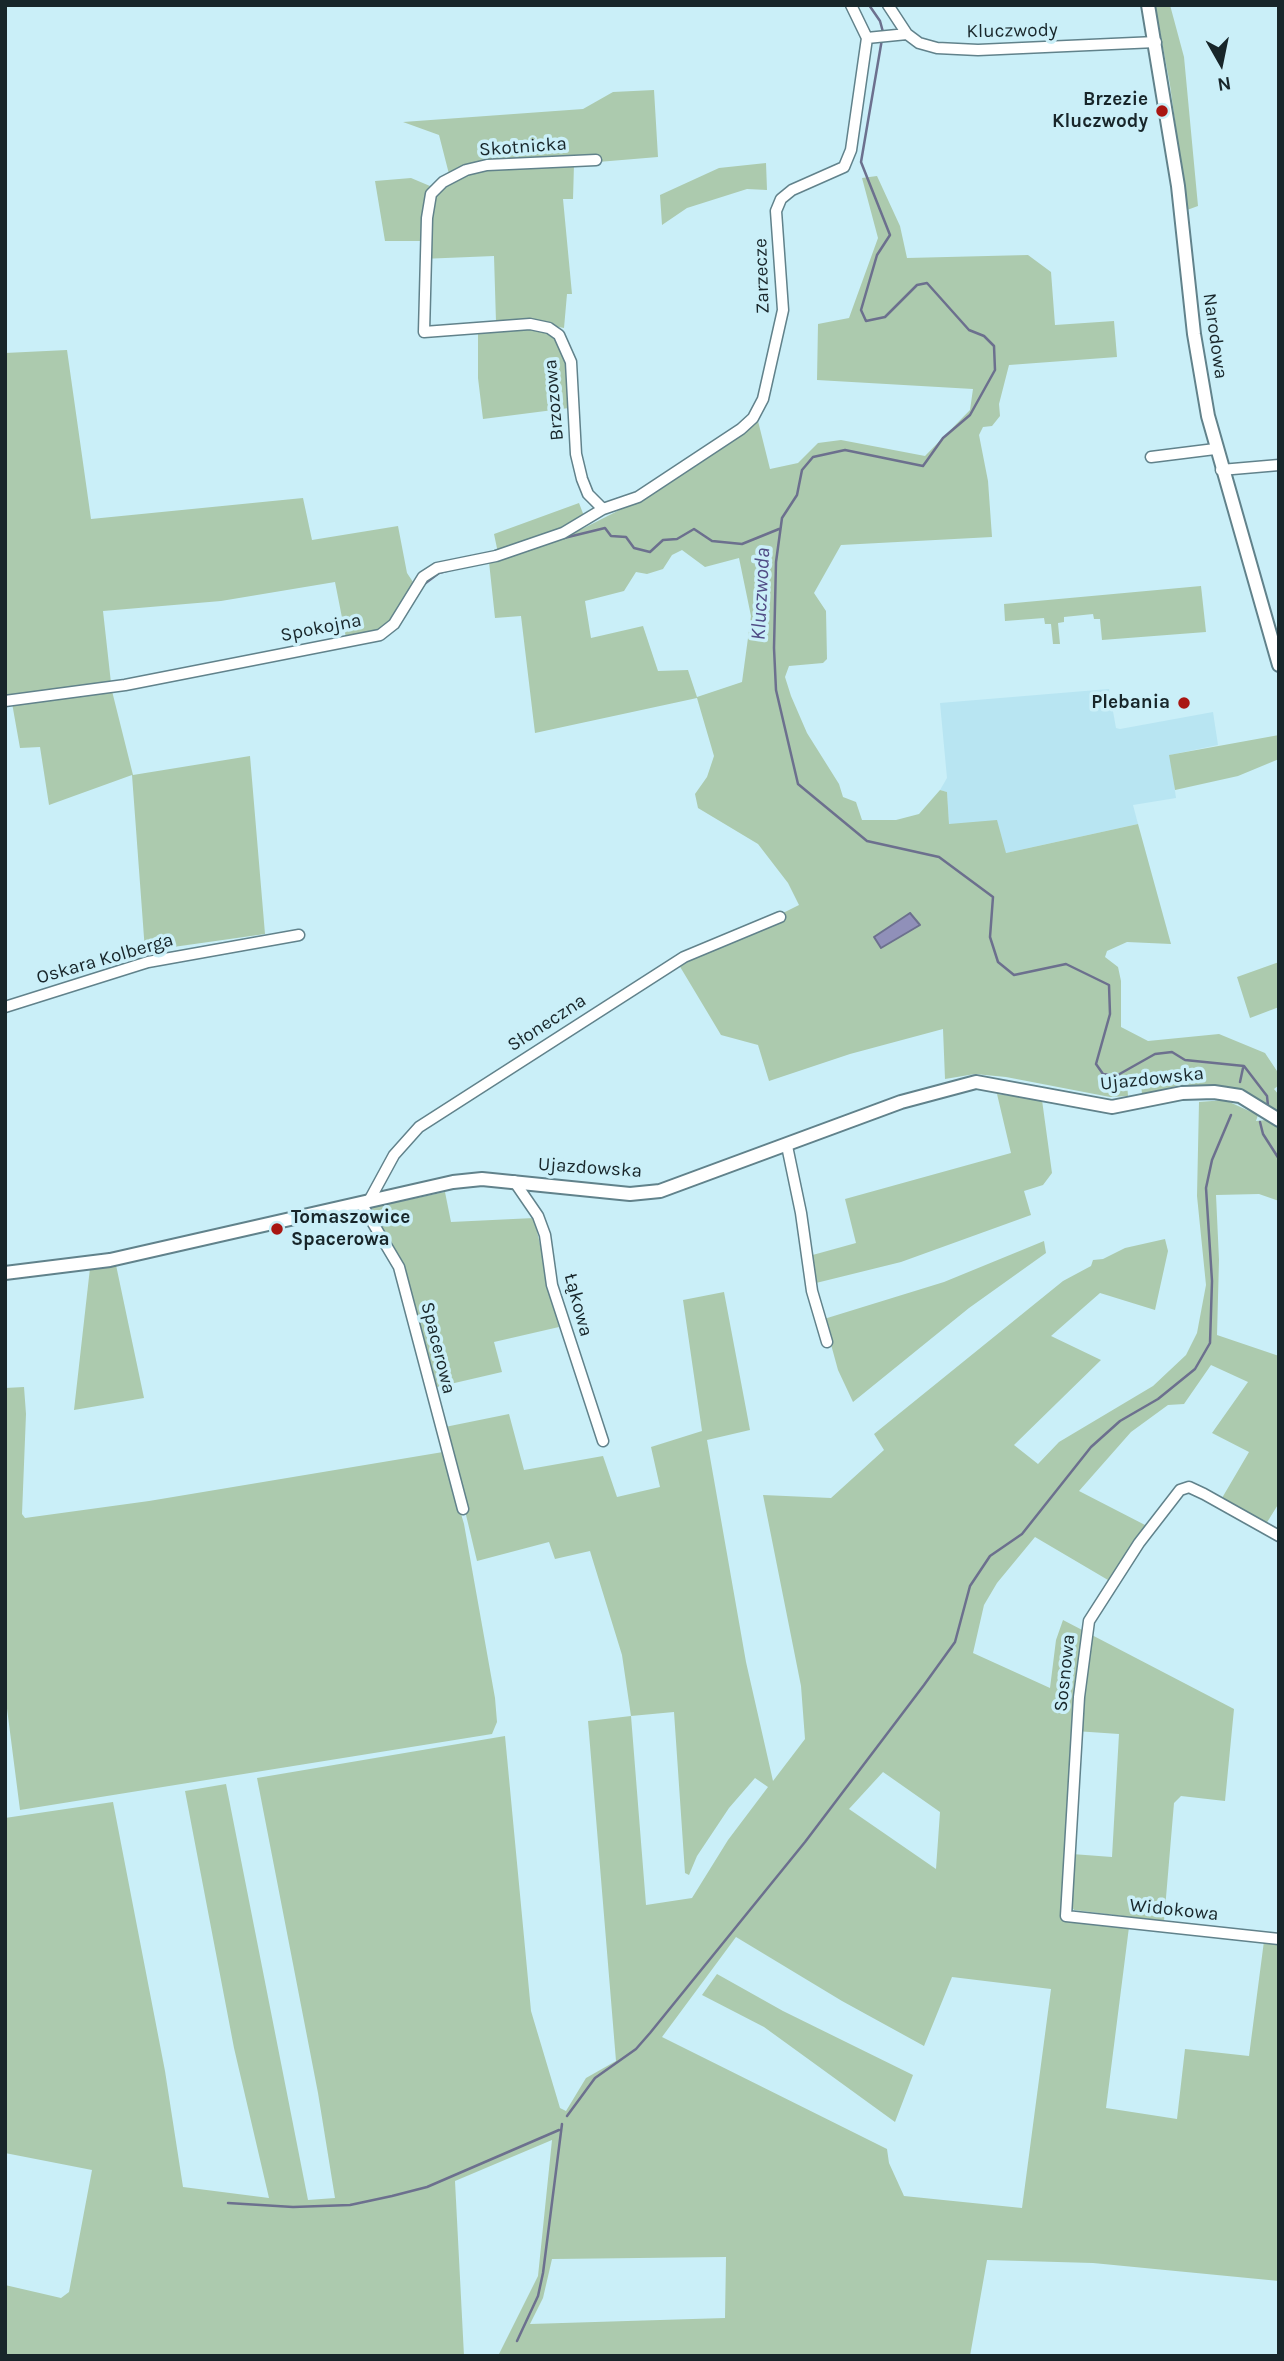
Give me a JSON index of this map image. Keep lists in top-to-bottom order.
{
  "streets": {
    "street": [
      "Kluczwody",
      "Skotnicka",
      "Zarzecze",
      "Narodowa",
      "Brzozowa",
      "Spokojna",
      "Oskara Kolberga",
      "Słoneczna",
      "Ujazdowska",
      "Łąkowa",
      "Spacerowa",
      "Sosnowa",
      "Widokowa"
    ]
  },
  "crossings": [
    ["Kluczwody", "Narodowa"],
    ["Skotnicka", "Brzozowa"],
    ["Zarzecze", "Brzozowa"],
    ["Zarzecze", "Spokojna"],
    ["Brzozowa", "Spokojna"],
    ["Słoneczna", "Ujazdowska"],
    ["Słoneczna", "Spacerowa"],
    ["Ujazdowska", "Łąkowa"],
    ["Ujazdowska", "Spacerowa"],
    ["Sosnowa", "Widokowa"]
  ],
  "water": ["Kluczwoda"],
  "places": ["Brzezie Kluczwody", "Plebania", "Tomaszowice Spacerowa"],
  "north": "bottom"
}
